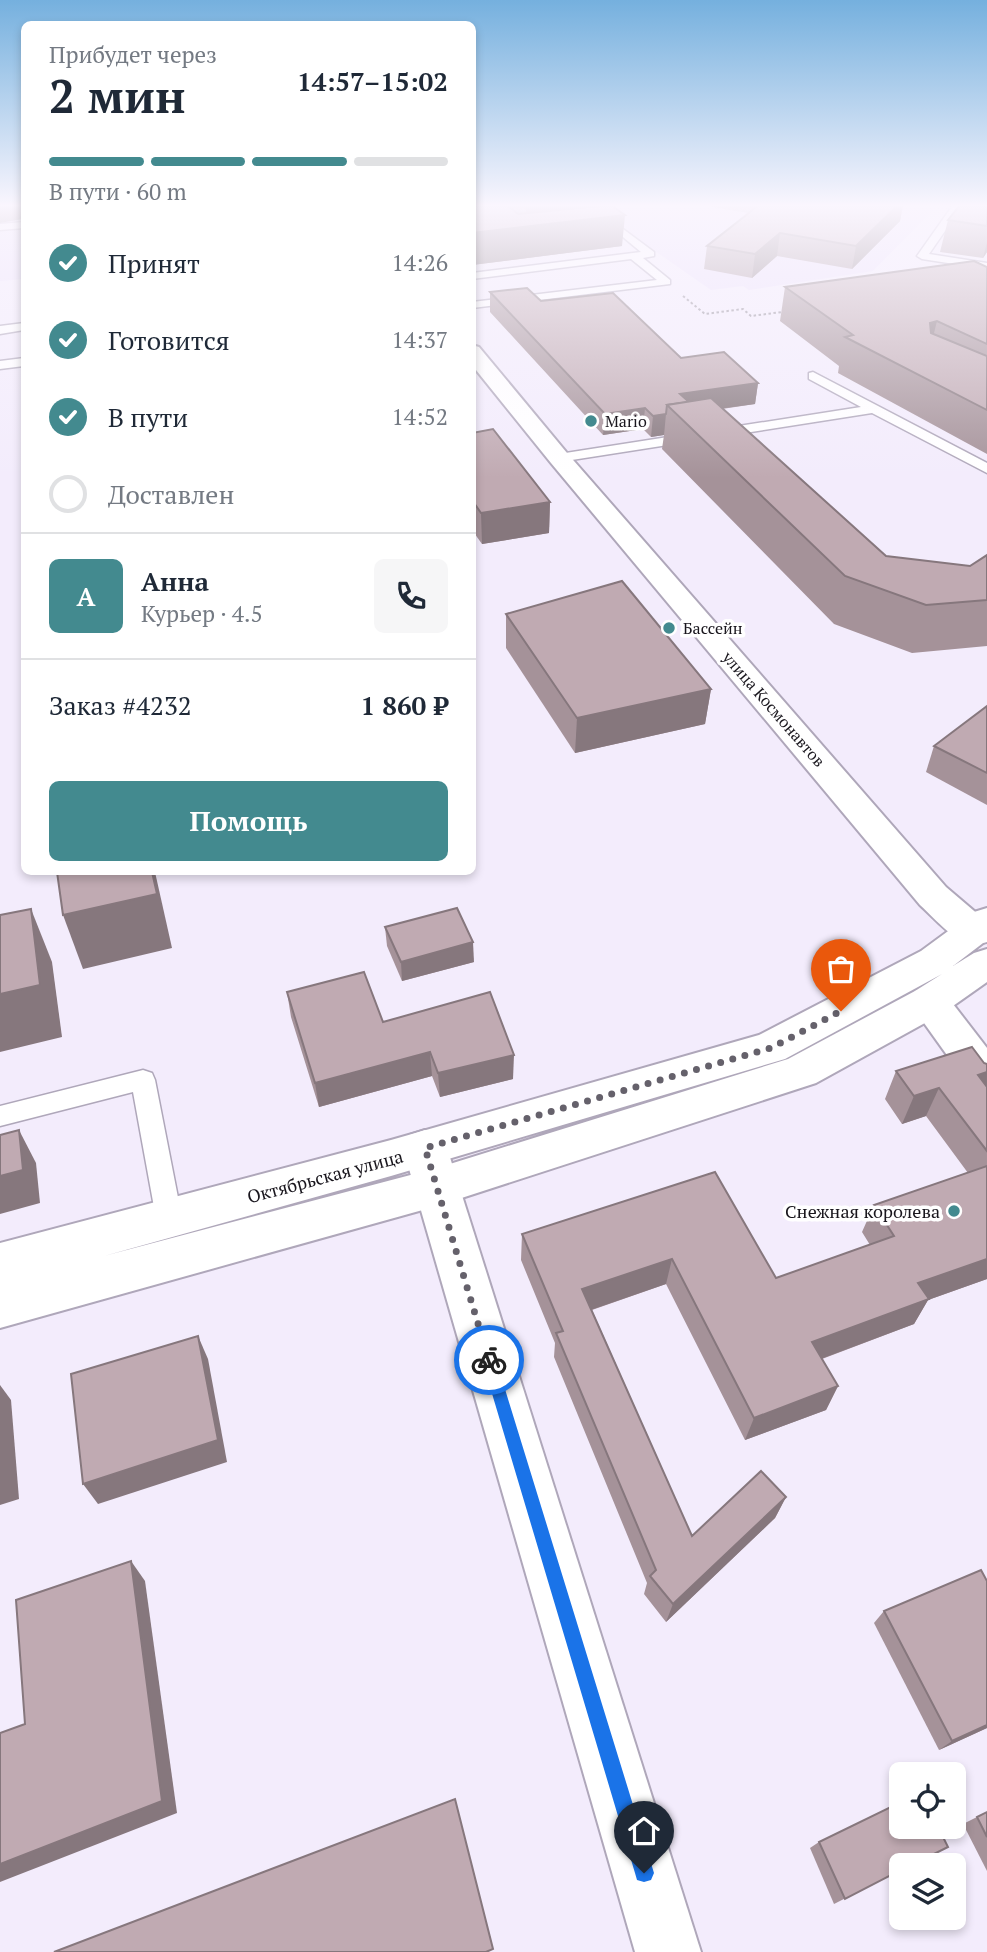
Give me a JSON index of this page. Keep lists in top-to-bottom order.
{
  "streets": {
    "street": ["улица Космонавтов", "Октябрьская улица"]
  },
  "crossings": [
    ["улица Космонавтов", "Октябрьская улица"]
  ],
  "places": ["Mario", "Бассейн", "Снежная королева"],
  "page": {
    "heading": ["2 мин", "Прибудет через", "14:57–15:02"],
    "panel": [
      "Анна",
      "Курьер · 4.5",
      "Заказ #4232",
      "1 860 ₽"
    ],
    "bar": "В пути · 60 m",
    "list": [
      ["Принят", "14:26"],
      ["Готовится", "14:37"],
      ["В пути", "14:52"],
      "Доставлен"
    ],
    "round": "А",
    "buttons": "Помощь"
  }
}
